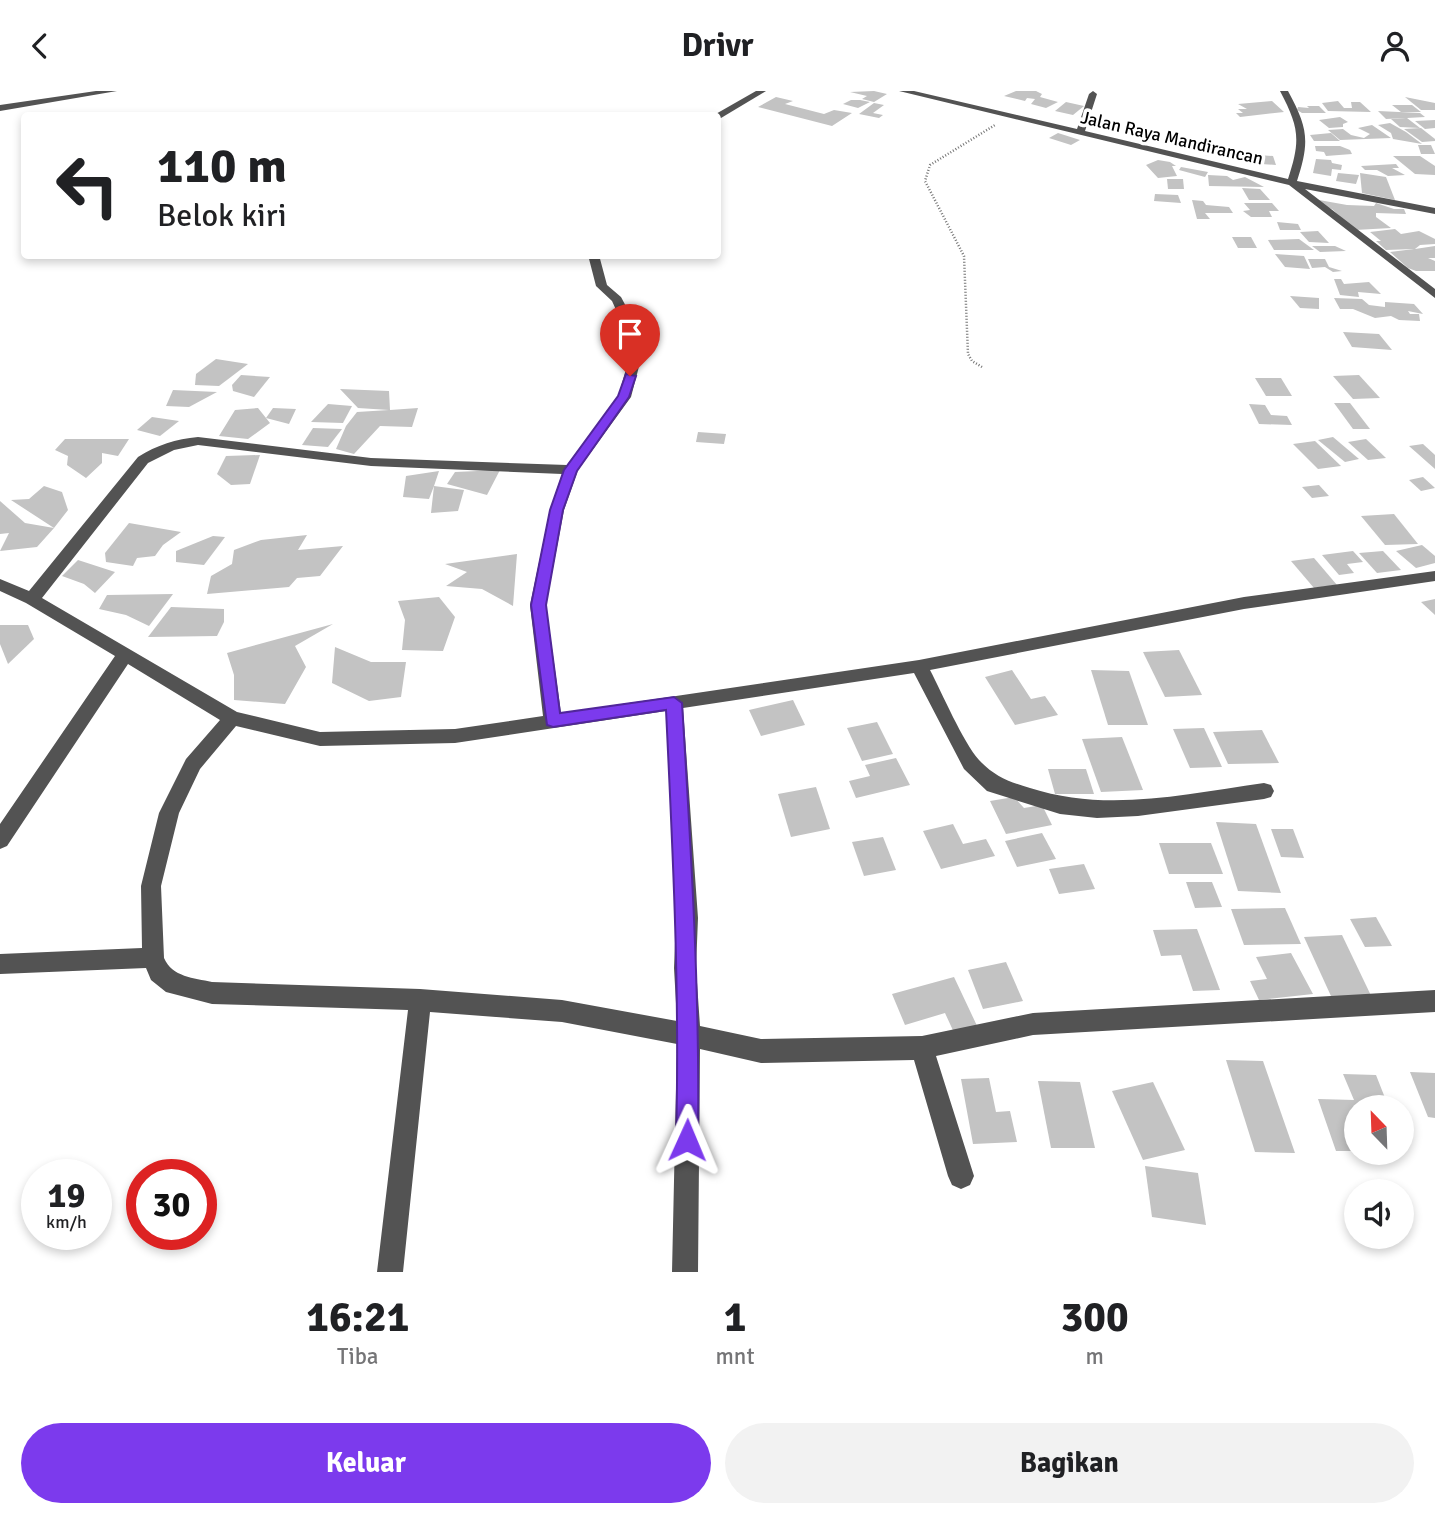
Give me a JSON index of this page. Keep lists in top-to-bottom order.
{
  "streets": {
    "street": ["Jalan Raya Mandirancan"]
  },
  "north": "top left",
  "page": {
    "header": "Drivr",
    "turn": ["110 m", "Belok kiri"],
    "speed": "19 km/h",
    "limit": "30",
    "eta": [
      "16:21",
      "Tiba",
      "1",
      "mnt",
      "300",
      "m"
    ],
    "buttons": ["Keluar", "Bagikan"]
  }
}
